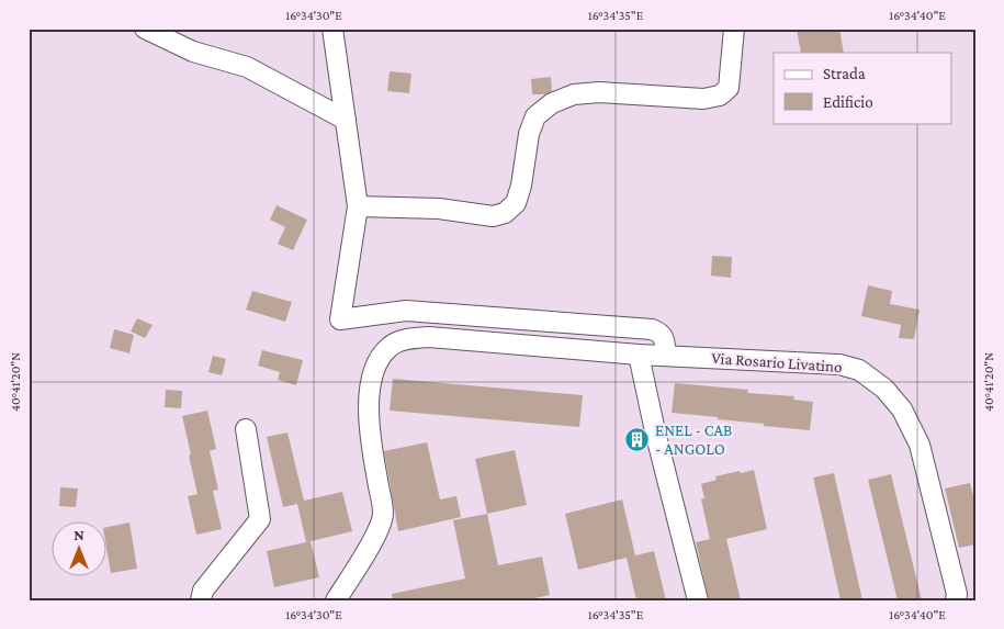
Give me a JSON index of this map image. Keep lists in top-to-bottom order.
{
  "streets": {
    "street": ["Via Rosario Livatino"]
  },
  "places": {
    "building": ["ENEL - CAB - ANGOLO"]
  },
  "legend": ["Strada", "Edificio"],
  "north": "top",
  "coordinates": [
    "16°34'30\"E",
    "16°34'35\"E",
    "16°34'40\"E",
    "40°41'20\"N"
  ]
}
